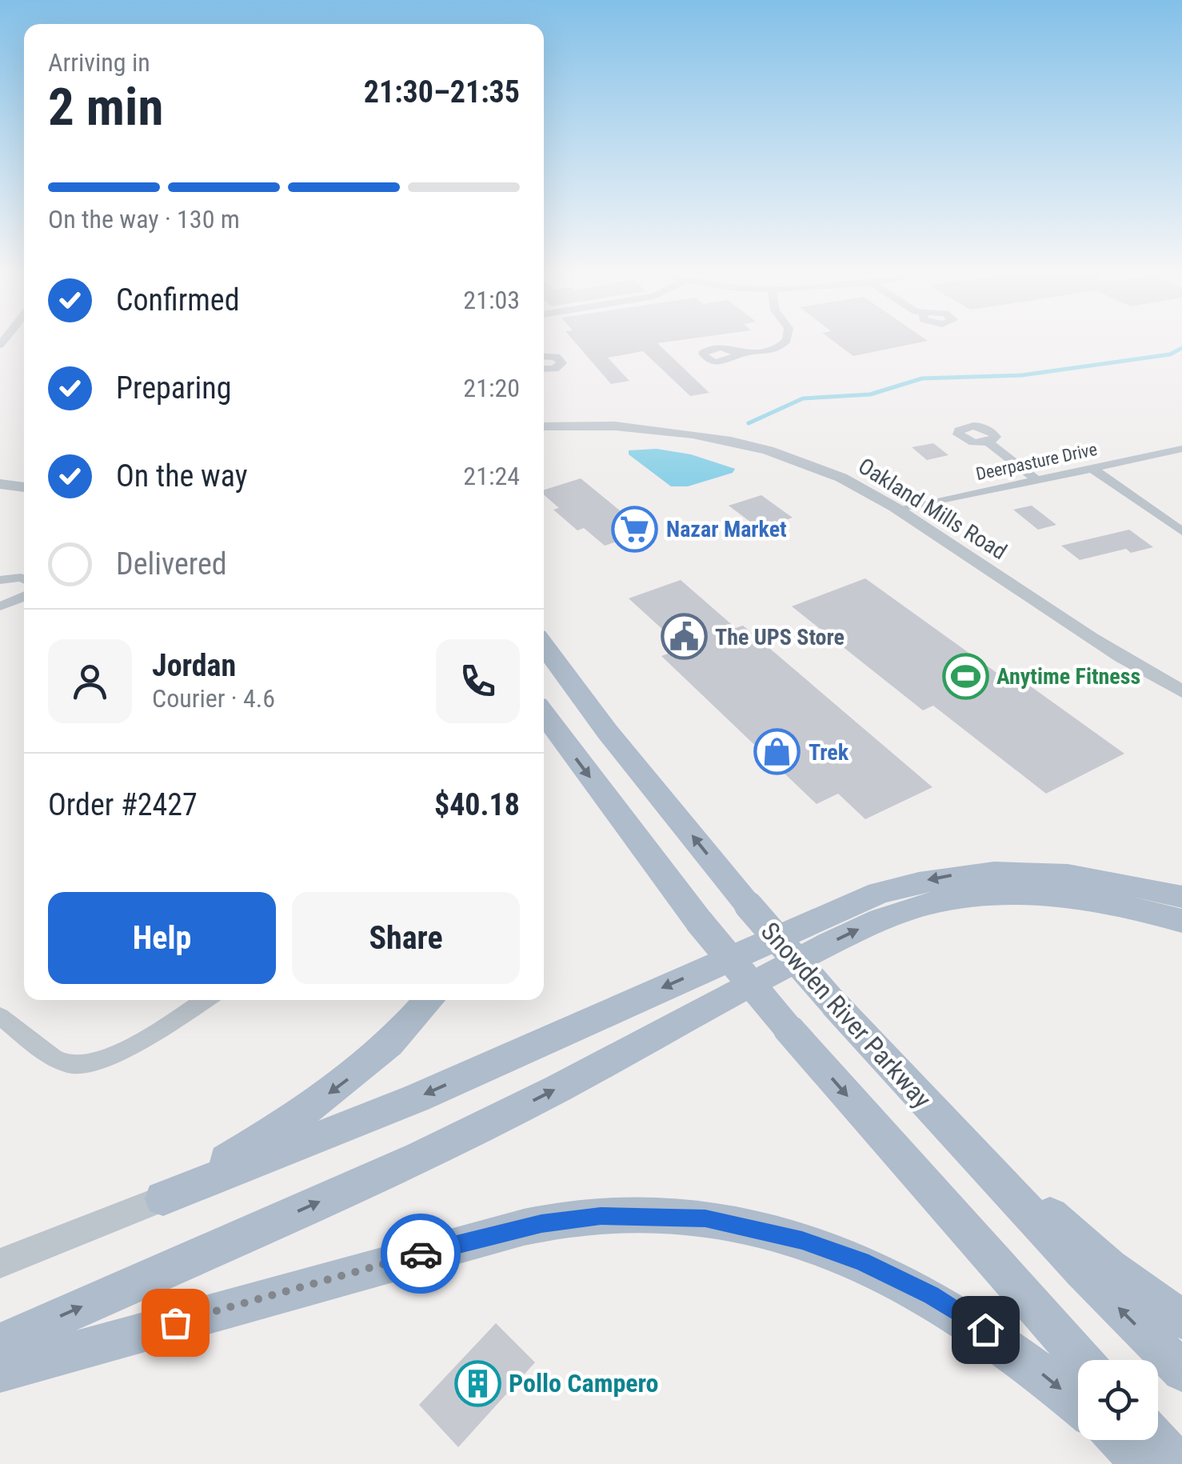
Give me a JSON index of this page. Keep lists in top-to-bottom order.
{
  "streets": {
    "main road": ["Snowden River Parkway"],
    "street": ["Deerpasture Drive", "Oakland Mills Road"]
  },
  "crossings": [
    ["Deerpasture Drive", "Oakland Mills Road"]
  ],
  "places": {
    "supermarket": ["Nazar Market"],
    "public building": ["The UPS Store"],
    "sports": ["Anytime Fitness"],
    "shop": ["Trek"],
    "building": ["Pollo Campero"]
  },
  "page": {
    "heading": ["2 min", "Arriving in", "21:30–21:35"],
    "panel": [
      "Jordan",
      "Courier · 4.6",
      "Order #2427",
      "$40.18"
    ],
    "bar": "On the way · 130 m",
    "list": [
      ["Confirmed", "21:03"],
      ["Preparing", "21:20"],
      ["On the way", "21:24"],
      "Delivered"
    ],
    "buttons": ["Help", "Share"]
  }
}
